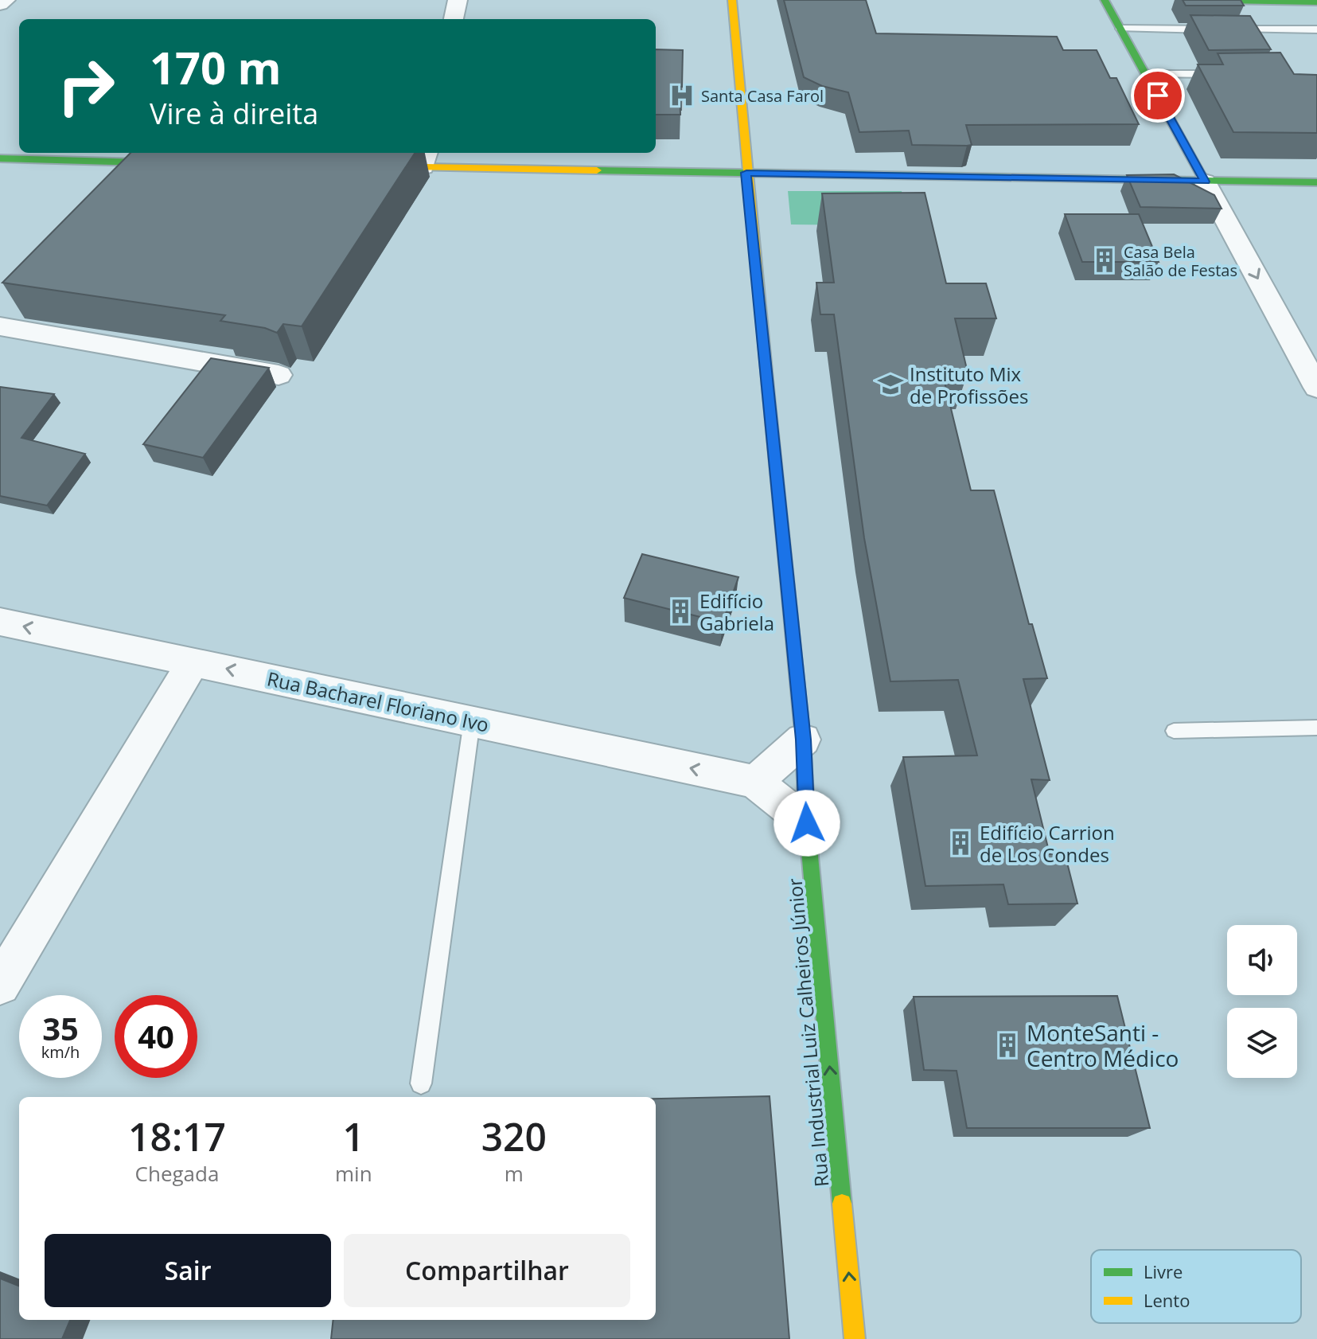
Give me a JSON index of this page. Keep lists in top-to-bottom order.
{
  "streets": {
    "street": ["Rua Bacharel Floriano Ivo", "Rua Industrial Luiz Calheiros Júnior"]
  },
  "crossings": [
    ["Rua Bacharel Floriano Ivo", "Rua Industrial Luiz Calheiros Júnior"]
  ],
  "one_way": ["Rua Bacharel Floriano Ivo", "Rua Industrial Luiz Calheiros Júnior"],
  "places": {
    "hospital": ["Santa Casa Farol"],
    "building": [
      "Casa Bela Salão de Festas",
      "Edifício Gabriela",
      "Edifício Carrion de Los Condes",
      "MonteSanti - Centro Médico"
    ],
    "school or university": ["Instituto Mix de Profissões"]
  },
  "legend": ["Livre", "Lento"],
  "page": {
    "turn": ["170 m", "Vire à direita"],
    "speed": "35 km/h",
    "limit": "40",
    "eta": [
      "18:17",
      "Chegada",
      "1",
      "min",
      "320",
      "m"
    ],
    "buttons": ["Sair", "Compartilhar"]
  }
}
